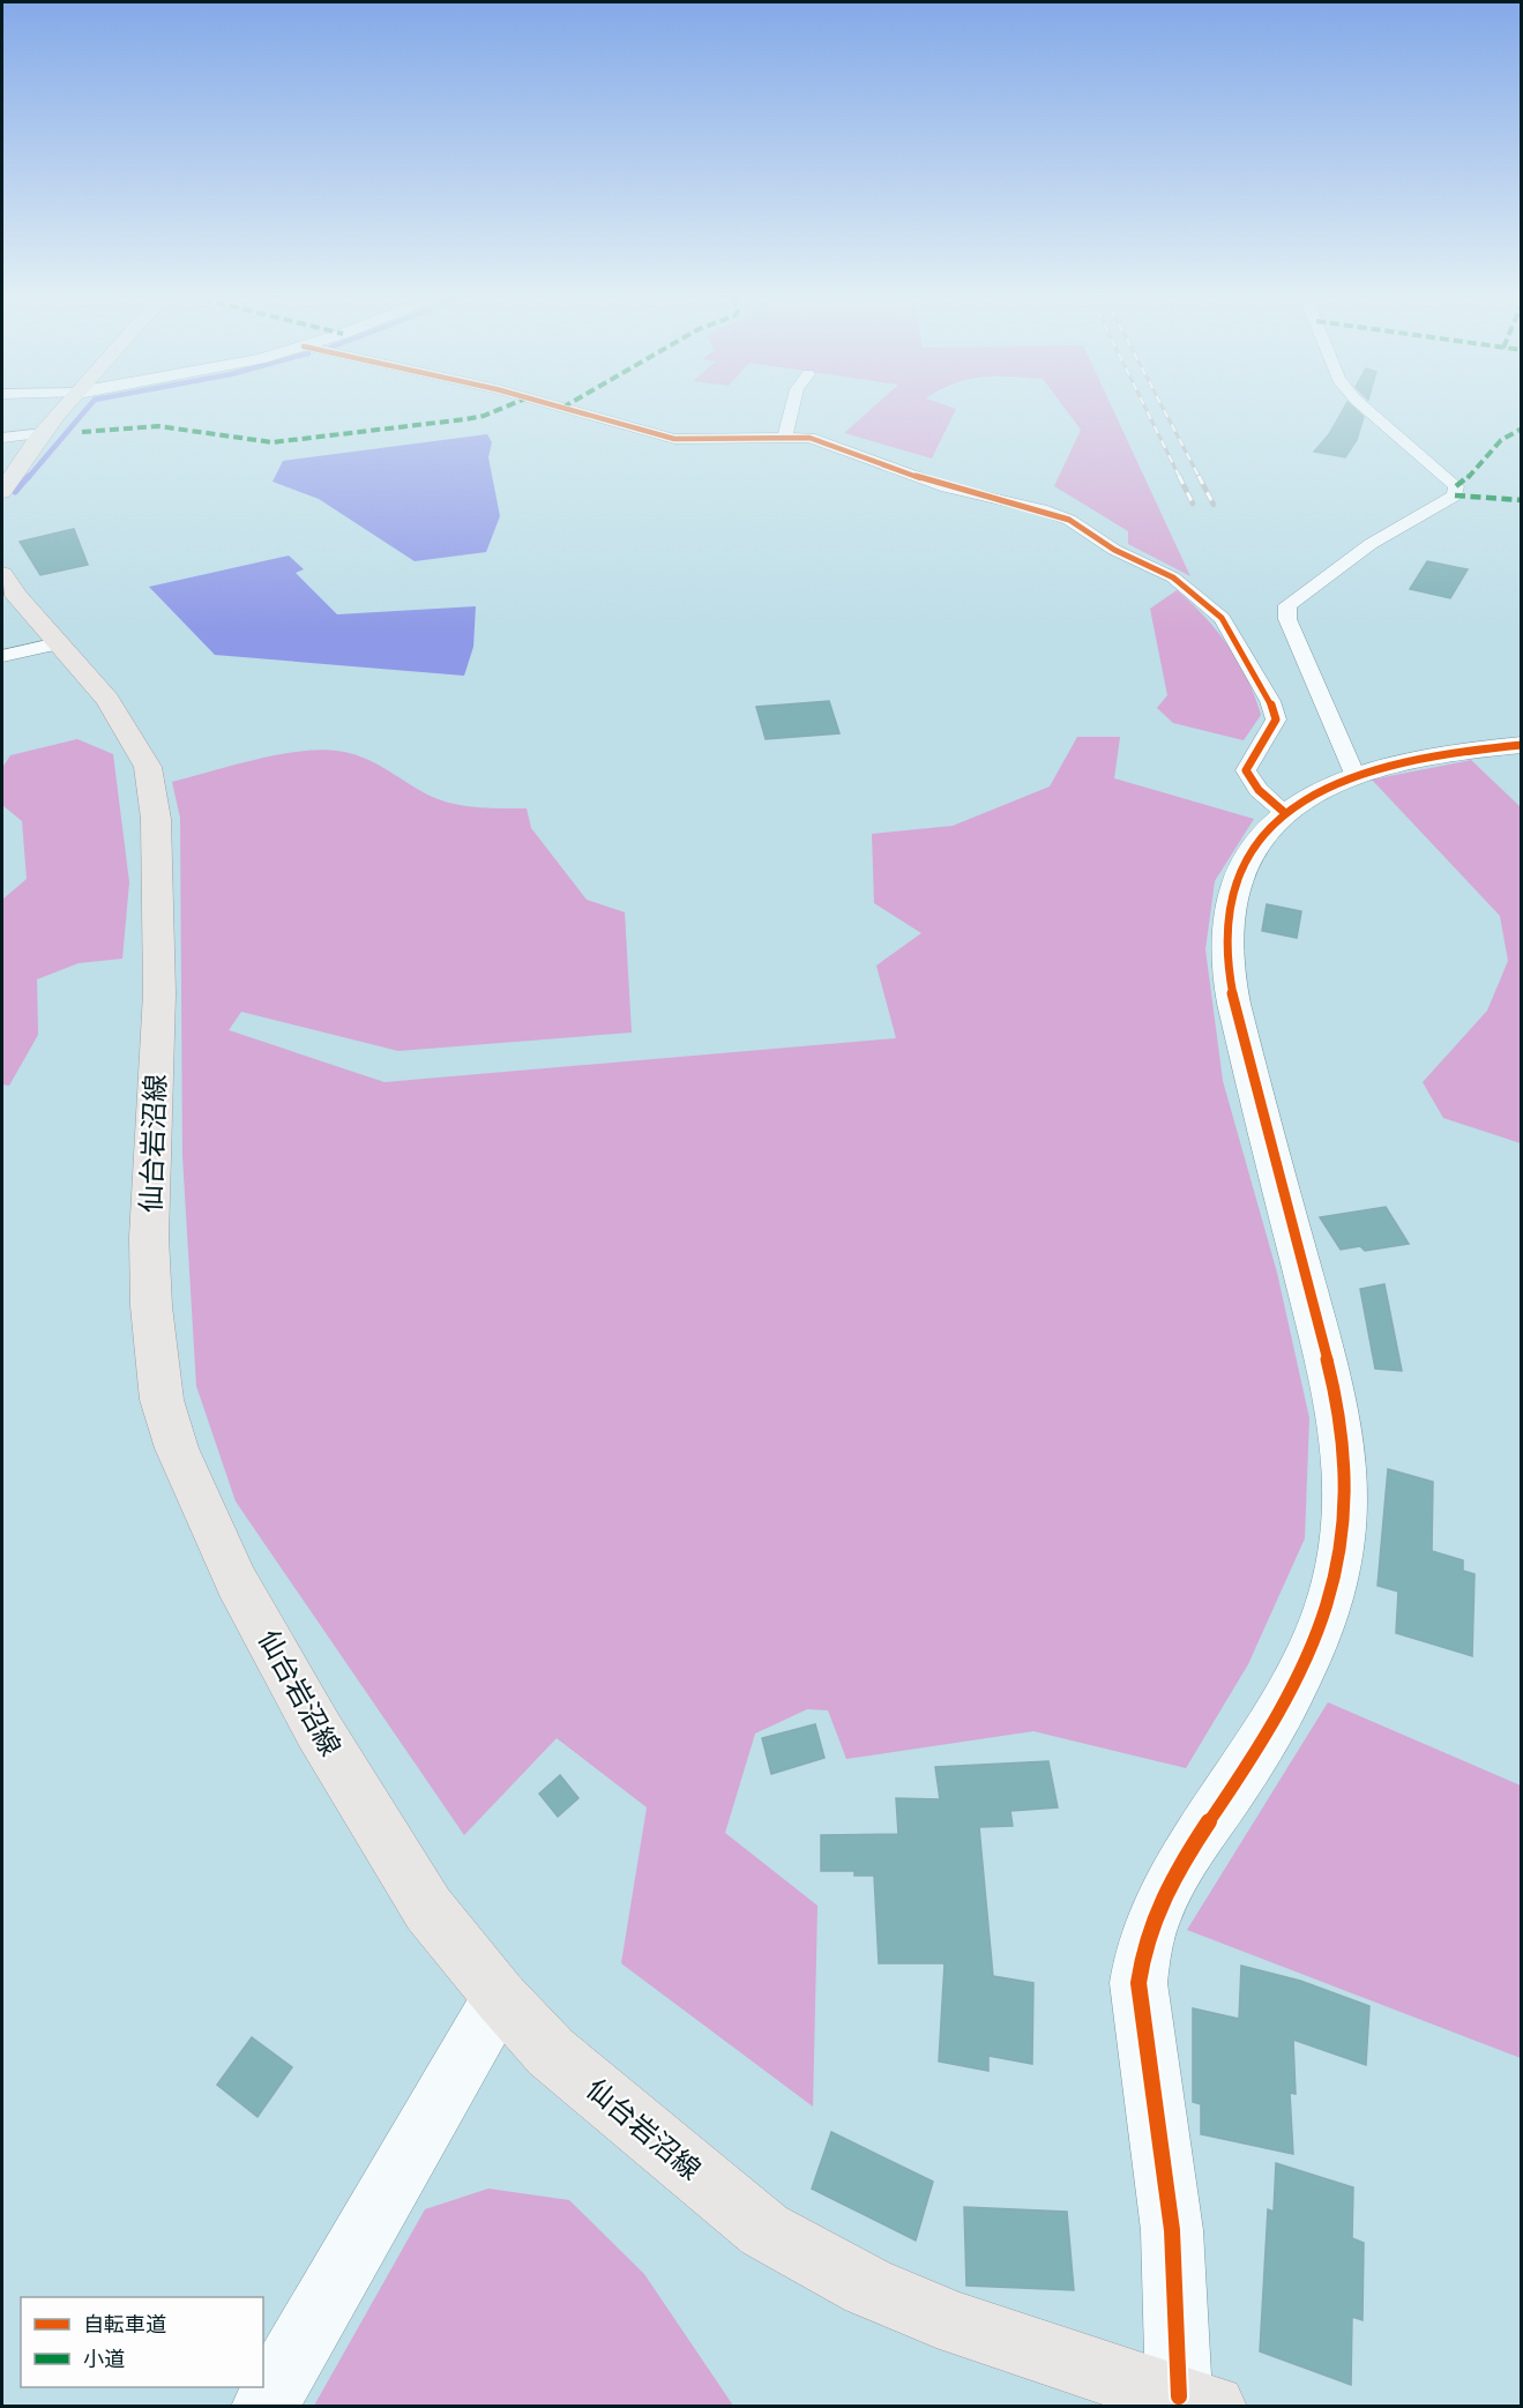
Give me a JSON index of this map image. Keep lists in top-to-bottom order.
{
  "streets": {
    "main road": ["仙台岩沼線"]
  },
  "legend": ["自転車道", "小道"]
}
